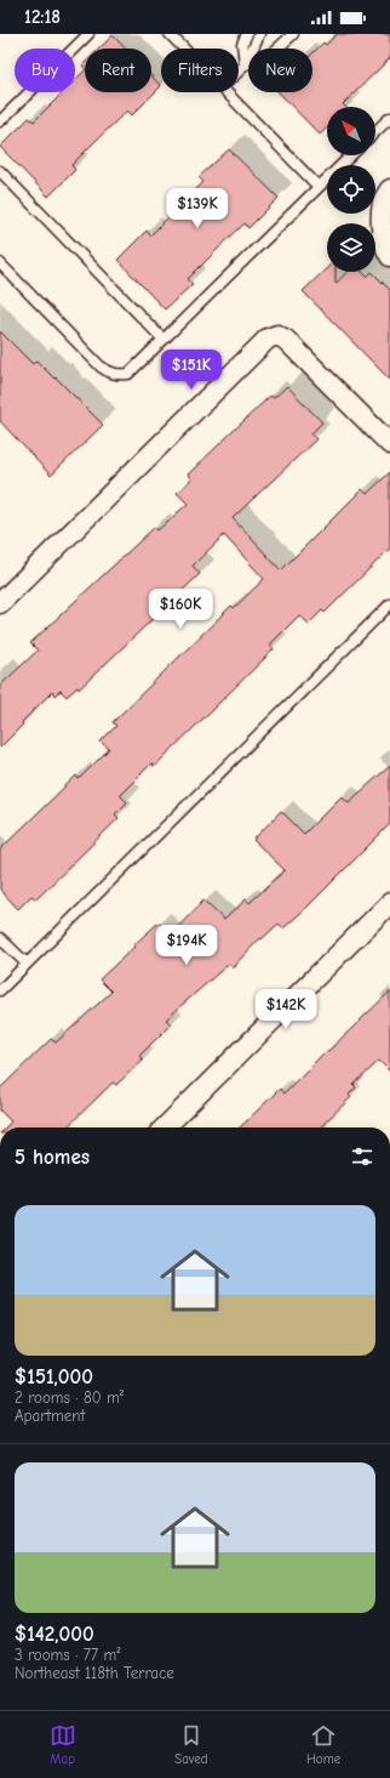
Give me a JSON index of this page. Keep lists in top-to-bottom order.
{
  "north": "top left",
  "page": {
    "status": "12:18",
    "chip": [
      "Buy",
      "Rent",
      "Filters",
      "New"
    ],
    "price": [
      "$139K",
      "$151K",
      "$160K",
      "$194K",
      "$142K"
    ],
    "heading": "5 homes",
    "list": [
      {
        "name": "$151,000",
        "note": "2 rooms · 80 m² · Apartment"
      },
      {
        "name": "$142,000",
        "note": "3 rooms · 77 m² · Northeast 118th Terrace"
      }
    ],
    "tabs": ["Map", "Saved", "Home"]
  }
}
